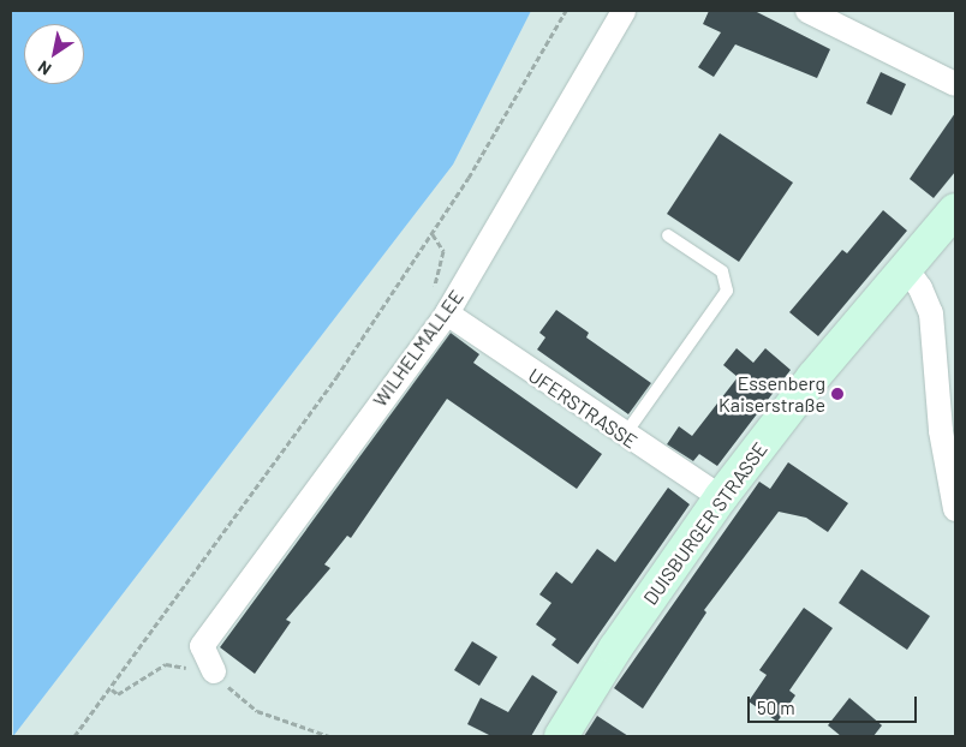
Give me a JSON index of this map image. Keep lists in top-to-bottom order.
{
  "streets": {
    "main road": ["DUISBURGER STRASSE"],
    "street": ["WILHELMALLEE", "UFERSTRASSE"]
  },
  "crossings": [
    ["WILHELMALLEE", "UFERSTRASSE"],
    ["UFERSTRASSE", "DUISBURGER STRASSE"]
  ],
  "places": ["Essenberg Kaiserstraße"],
  "scale_bar": "50 m",
  "north": "bottom left"
}
